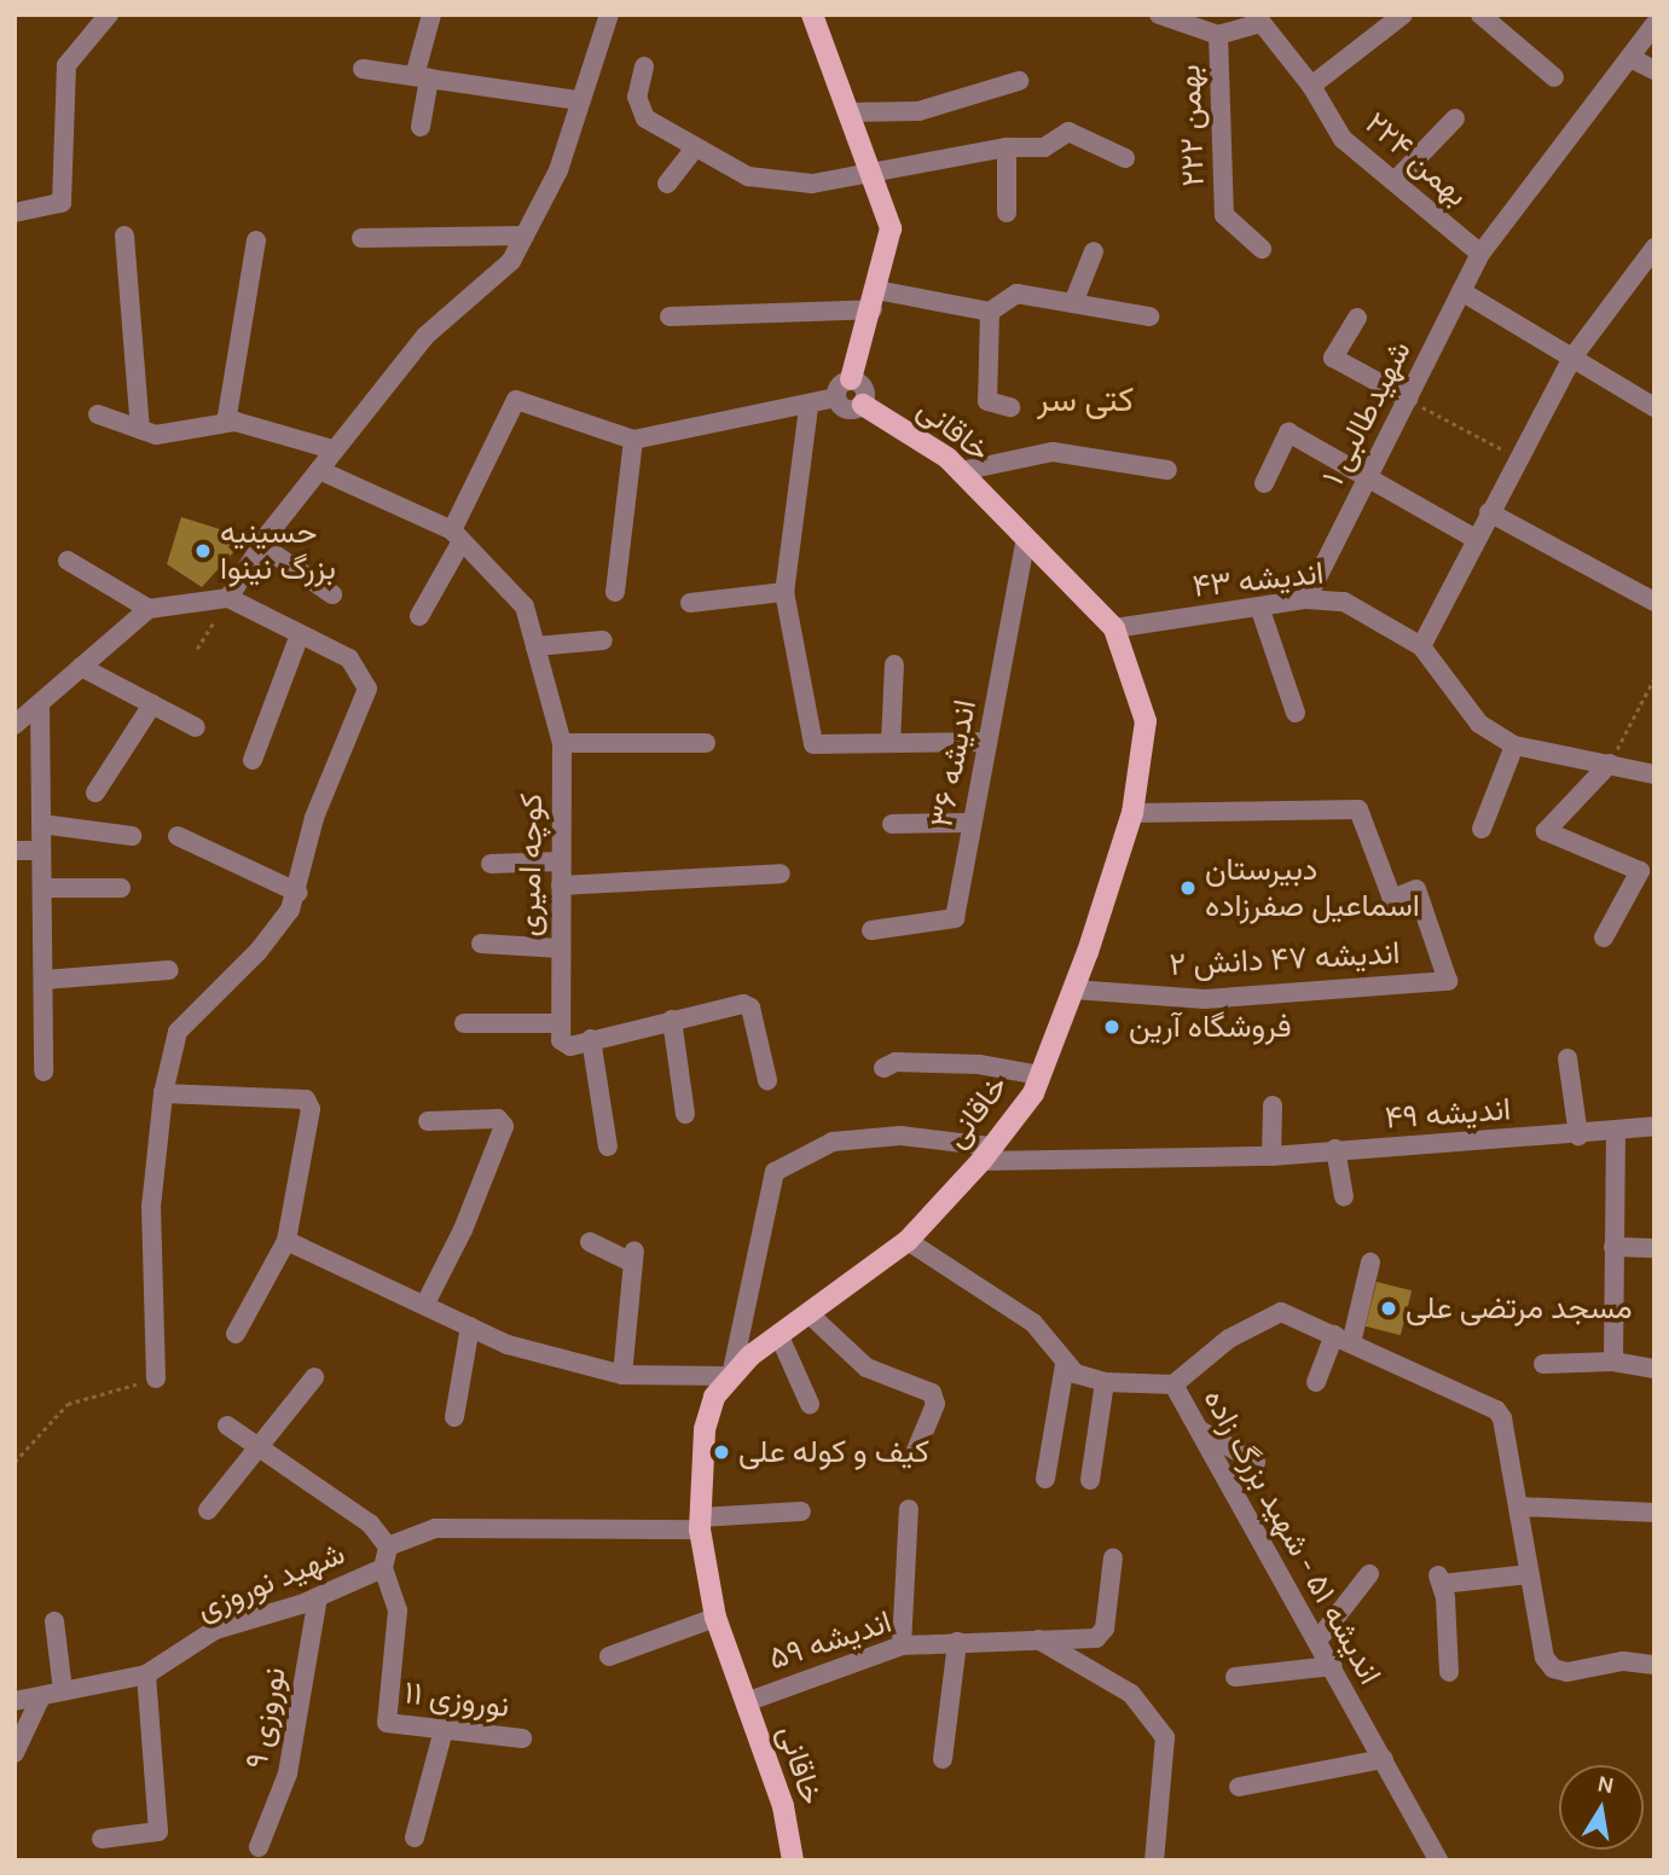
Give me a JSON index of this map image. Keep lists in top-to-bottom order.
{
  "streets": {
    "main road": ["خاقانی"],
    "street": [
      "۲۲بهمن ۲",
      "۲۲بهمن ۴",
      "شهیدطالبی ۱",
      "اندیشه ۴۳",
      "اندیشه ۳۶",
      "کوچه امیری",
      "اندیشه ۴۷ دانش ۲",
      "اندیشه ۴۹",
      "اندیشه ۵۱ - شهید بزرگ زاده",
      "شهید نوروزی",
      "اندیشه ۵۹",
      "نوروزی ۱۱",
      "نوروزی ۹"
    ]
  },
  "crossings": [
    ["۲۲بهمن ۴", "شهیدطالبی ۱"],
    ["شهیدطالبی ۱", "اندیشه ۴۳"],
    ["خاقانی", "اندیشه ۴۳"],
    ["خاقانی", "اندیشه ۳۶"],
    ["خاقانی", "اندیشه ۴۷ دانش ۲"],
    ["خاقانی", "اندیشه ۴۹"],
    ["خاقانی", "اندیشه ۵۱ - شهید بزرگ زاده"],
    ["خاقانی", "اندیشه ۵۹"],
    ["شهید نوروزی", "نوروزی ۱۱"],
    ["شهید نوروزی", "نوروزی ۹"]
  ],
  "districts": ["کتی سر"],
  "places": [
    "حسینیه بزرگ نینوا",
    "دبیرستان اسماعیل صفرزاده",
    "فروشگاه آرین",
    "مسجد مرتضی علی",
    "کیف و کوله علی"
  ],
  "north": "top"
}
